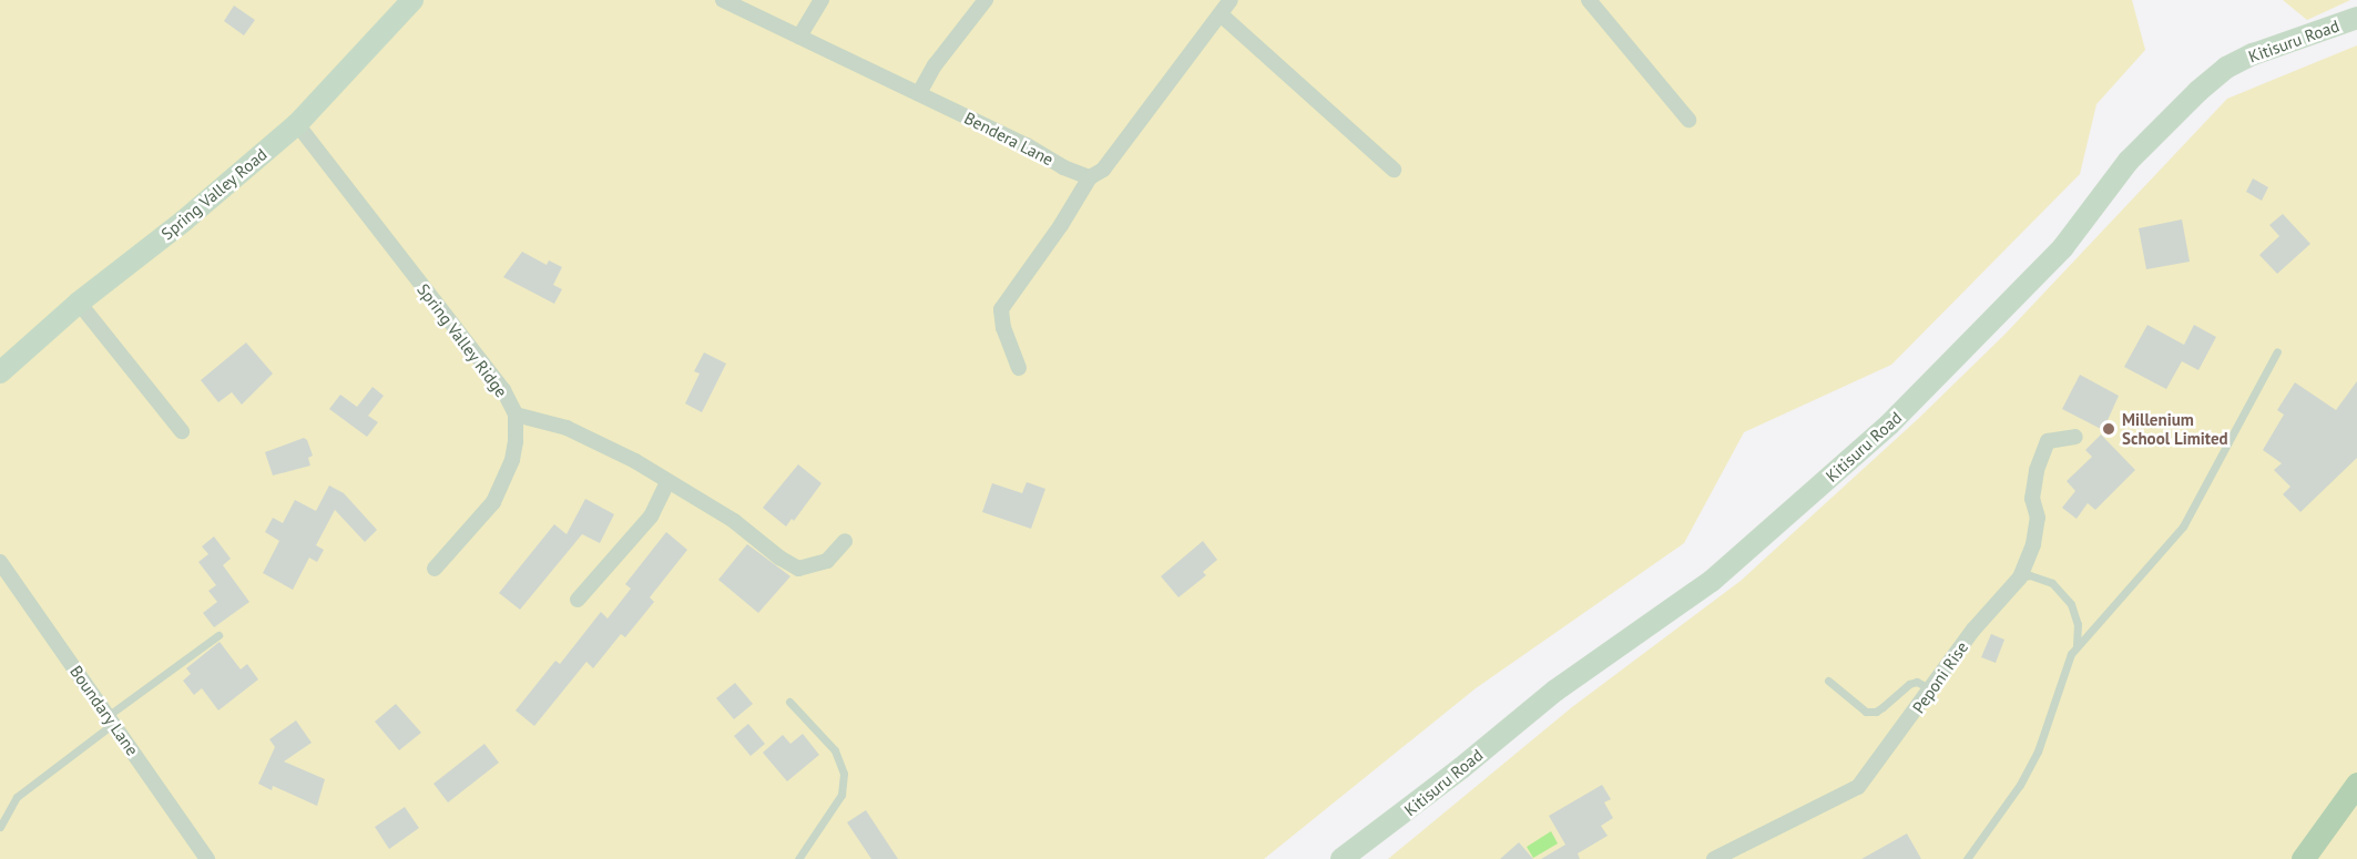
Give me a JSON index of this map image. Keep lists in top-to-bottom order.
{
  "streets": {
    "street": [
      "Kitisuru Road",
      "Bendera Lane",
      "Spring Valley Road",
      "Spring Valley Ridge",
      "Peponi Rise",
      "Boundary Lane"
    ]
  },
  "crossings": [
    ["Spring Valley Road", "Spring Valley Ridge"]
  ],
  "places": ["Millenium School Limited"]
}
